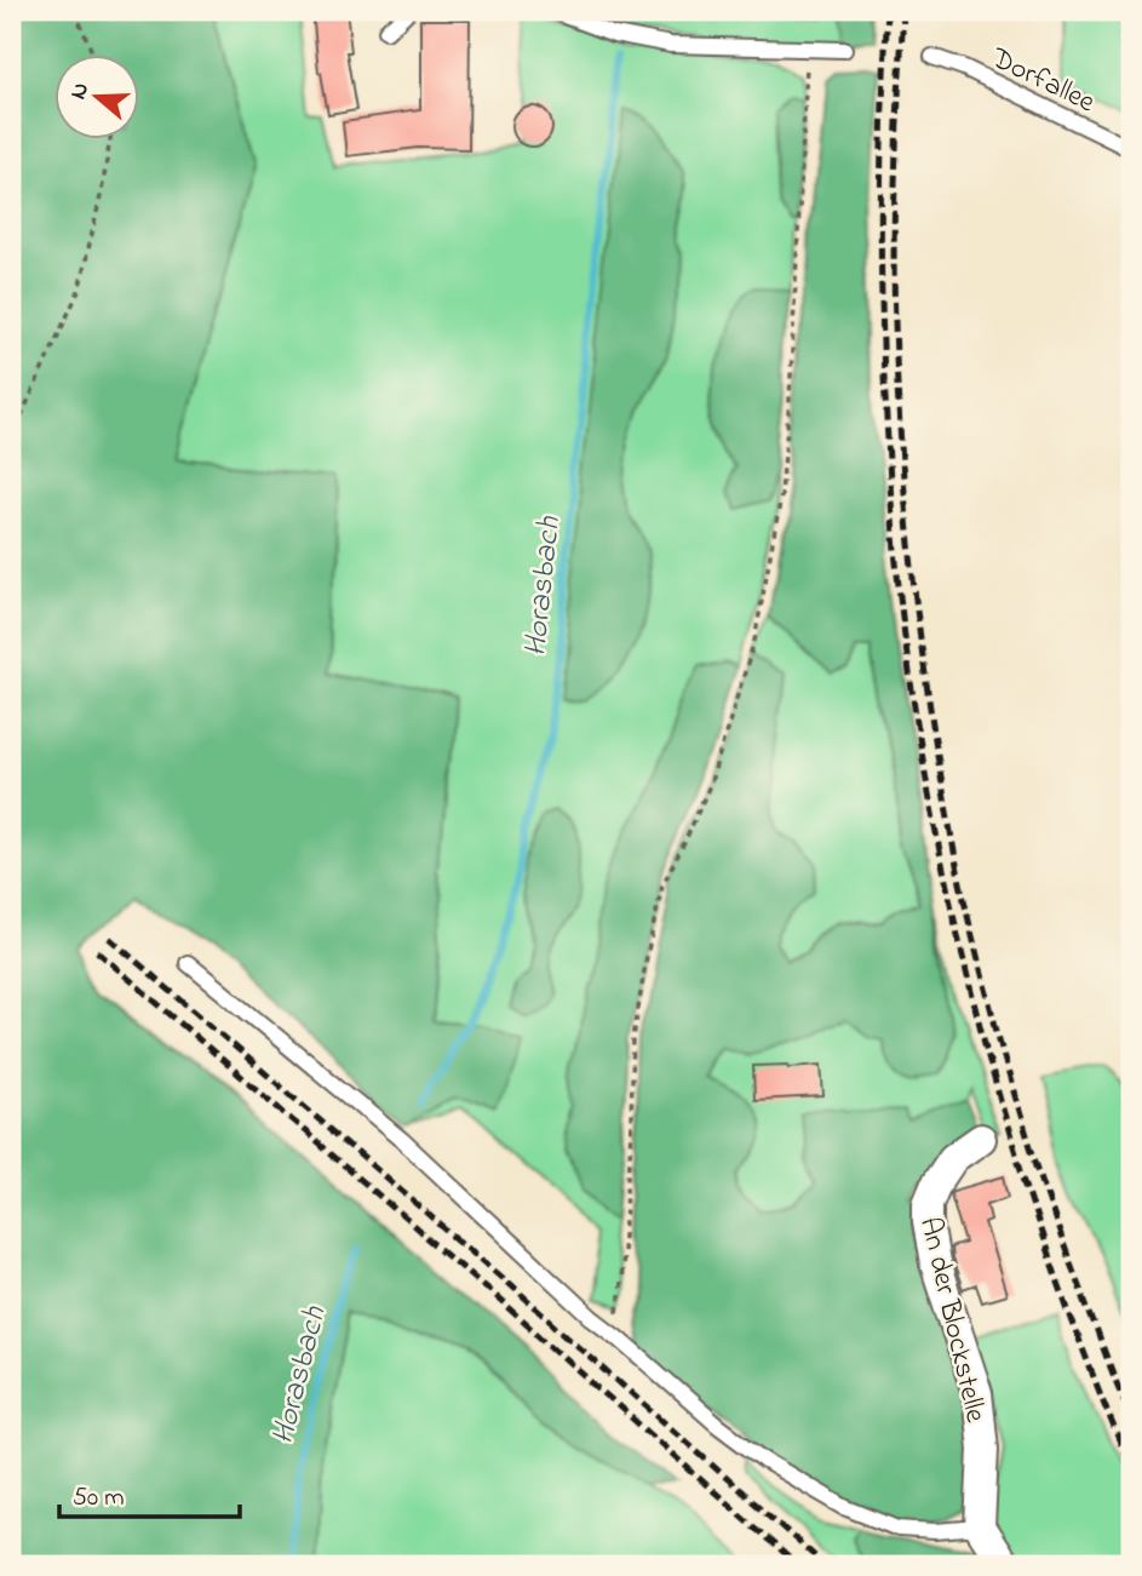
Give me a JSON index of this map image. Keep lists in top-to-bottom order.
{
  "streets": {
    "street": ["An der Blockstelle"],
    "lane": ["Dorfallee"]
  },
  "water": ["Horasbach"],
  "scale_bar": "50 m",
  "north": "left"
}
